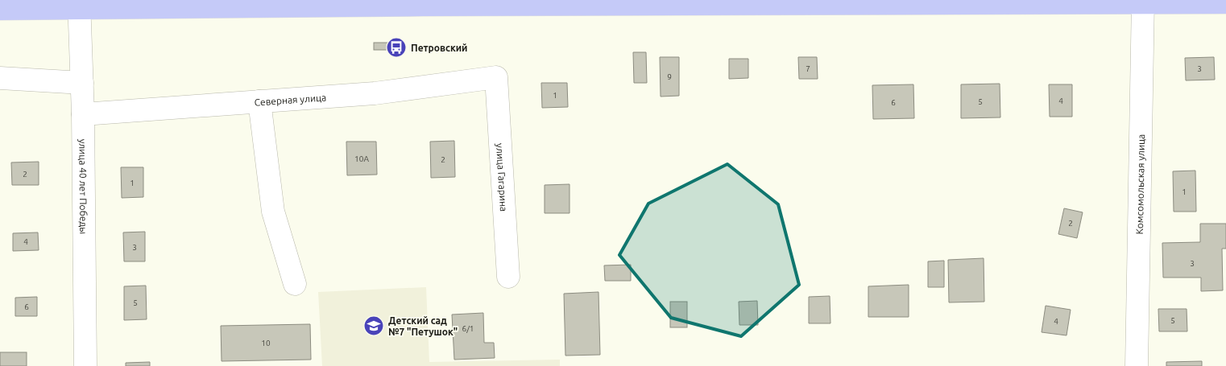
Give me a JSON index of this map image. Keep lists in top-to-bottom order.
{
  "streets": {
    "street": [
      "Северная улица",
      "улица Гагарина",
      "Комсомольская улица",
      "улица 40 лет Победы"
    ]
  },
  "crossings": [
    ["Северная улица", "улица Гагарина"],
    ["Северная улица", "улица 40 лет Победы"]
  ],
  "places": {
    "bus stop": ["Петровский"],
    "school or university": ["Детский сад №7 \"Петушок\""]
  },
  "house_numbers": [
    "7",
    "3",
    "9",
    "1",
    "4",
    "5",
    "6",
    "10А",
    "2",
    "2",
    "1",
    "1",
    "2",
    "4",
    "3",
    "3",
    "5",
    "6",
    "5",
    "4",
    "6/1",
    "10"
  ]
}
